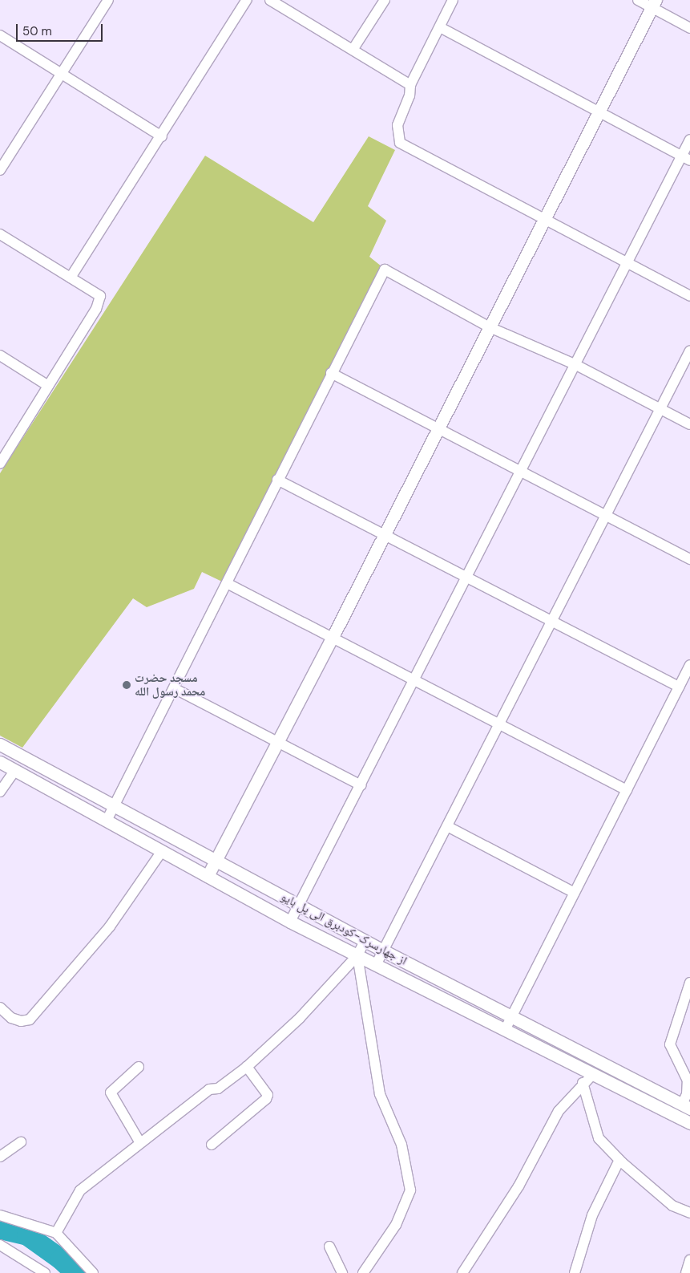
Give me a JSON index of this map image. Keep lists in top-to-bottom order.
{
  "streets": {
    "street": ["از جهارسرک-کودبرق الی پل بایو"]
  },
  "places": ["مسجد حضرت محمد رسول الله"],
  "scale_bar": "50 m"
}
